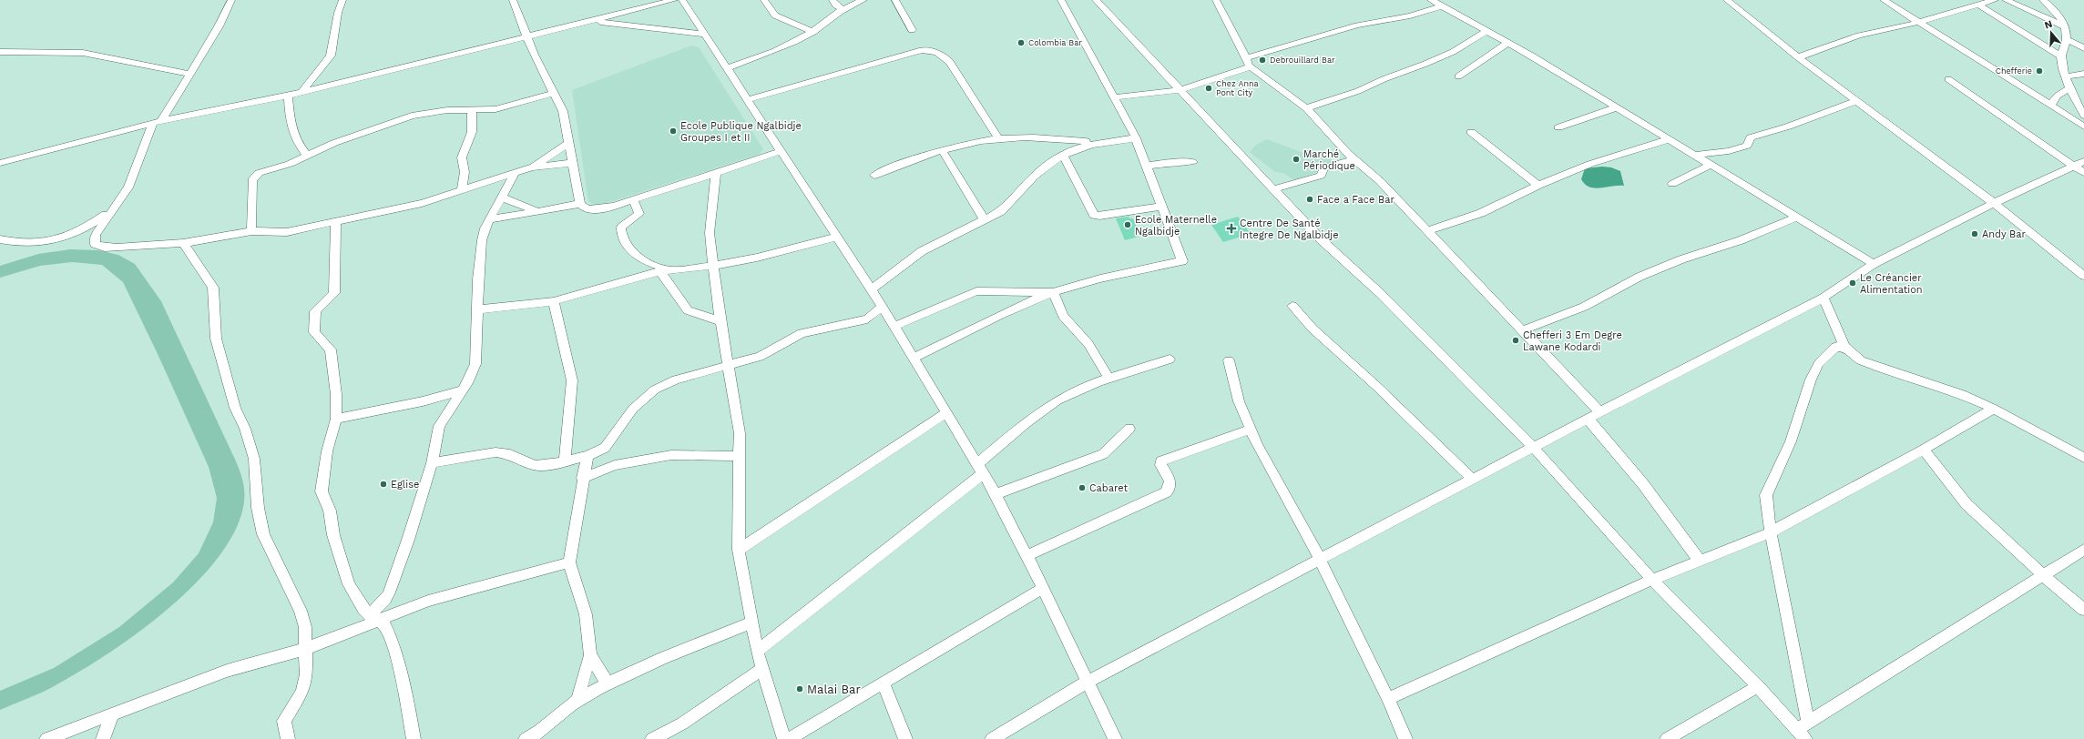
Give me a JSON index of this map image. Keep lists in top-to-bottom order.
{
  "places": {
    "other": [
      "Colombia Bar",
      "Debrouillard Bar",
      "Chefferie",
      "Chez Anna Pont City",
      "Ecole Publique Ngalbidje Groupes I et II",
      "Marché Périodique",
      "Face a Face Bar",
      "Ecole Maternelle Ngalbidje",
      "Andy Bar",
      "Le Créancier Alimentation",
      "Chefferi 3 Em Degre Lawane Kodardi",
      "Eglise",
      "Cabaret",
      "Malai Bar"
    ],
    "health": ["Centre De Santé Integre De Ngalbidje"]
  },
  "north": "top"
}
